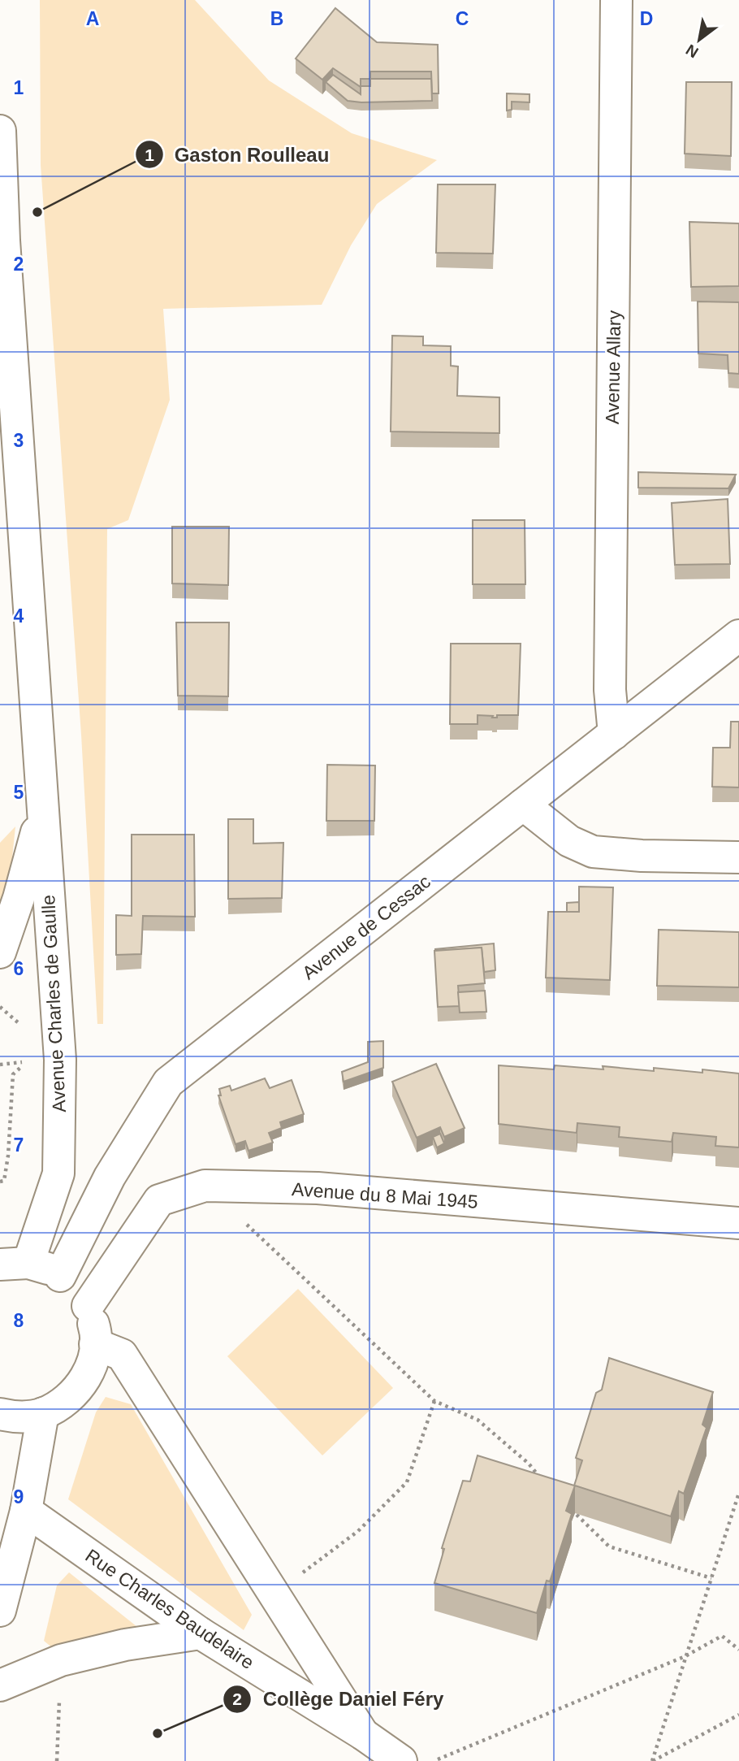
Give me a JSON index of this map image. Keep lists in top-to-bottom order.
{
  "streets": {
    "street": [
      "Avenue Allary",
      "Avenue de Cessac",
      "Avenue Charles de Gaulle",
      "Avenue du 8 Mai 1945",
      "Rue Charles Baudelaire"
    ]
  },
  "crossings": [
    ["Avenue Allary", "Avenue de Cessac"]
  ],
  "places": ["Gaston Roulleau", "Collège Daniel Féry"],
  "north": "bottom left",
  "grid": {
    "columns": [
      "A",
      "B",
      "C",
      "D"
    ],
    "rows": [
      "1",
      "2",
      "3",
      "4",
      "5",
      "6",
      "7",
      "8",
      "9"
    ]
  }
}
